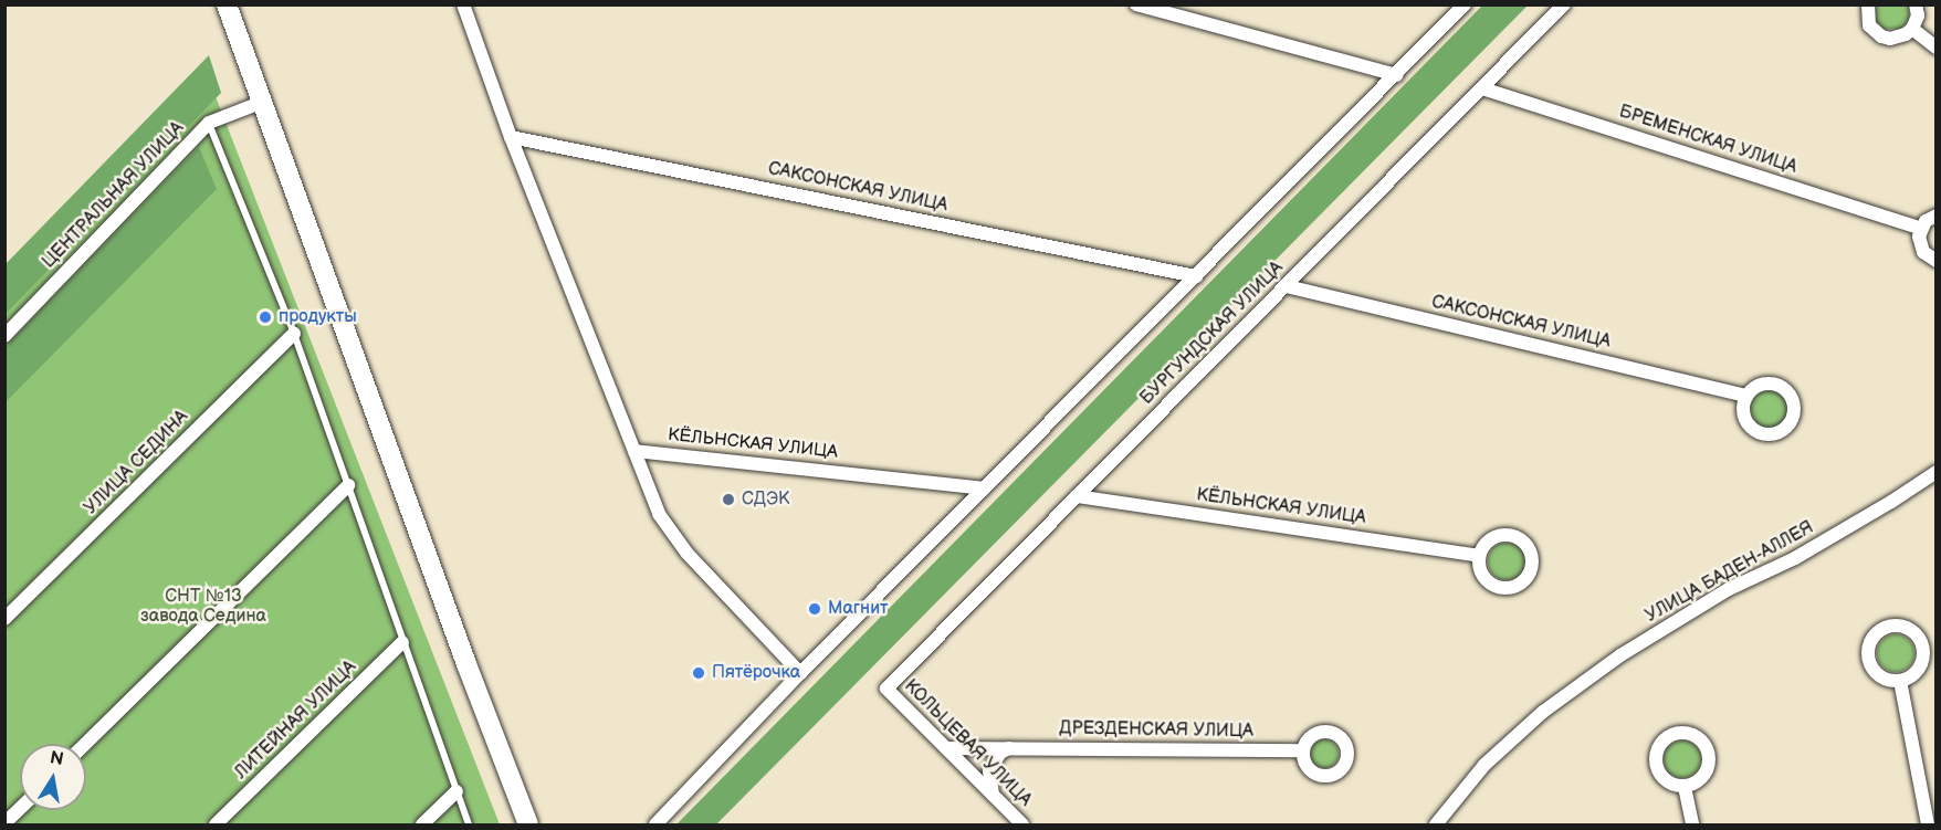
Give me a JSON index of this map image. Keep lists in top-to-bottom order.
{
  "streets": {
    "street": [
      "БРЕМЕНСКАЯ УЛИЦА",
      "САКСОНСКАЯ УЛИЦА",
      "ЦЕНТРАЛЬНАЯ УЛИЦА",
      "БУРГУНДСКАЯ УЛИЦА",
      "КЁЛЬНСКАЯ УЛИЦА",
      "УЛИЦА СЕДИНА",
      "УЛИЦА БАДЕН-АЛЛЕЯ",
      "ЛИТЕЙНАЯ УЛИЦА",
      "ДРЕЗДЕНСКАЯ УЛИЦА",
      "КОЛЬЦЕВАЯ УЛИЦА"
    ]
  },
  "crossings": [
    ["БРЕМЕНСКАЯ УЛИЦА", "БУРГУНДСКАЯ УЛИЦА"],
    ["САКСОНСКАЯ УЛИЦА", "БУРГУНДСКАЯ УЛИЦА"],
    ["БУРГУНДСКАЯ УЛИЦА", "КЁЛЬНСКАЯ УЛИЦА"],
    ["БУРГУНДСКАЯ УЛИЦА", "КОЛЬЦЕВАЯ УЛИЦА"],
    ["ДРЕЗДЕНСКАЯ УЛИЦА", "КОЛЬЦЕВАЯ УЛИЦА"]
  ],
  "parks": ["СНТ №13 завода Седина"],
  "places": [
    "продукты",
    "СДЭК",
    "Магнит",
    "Пятёрочка"
  ],
  "north": "top"
}
